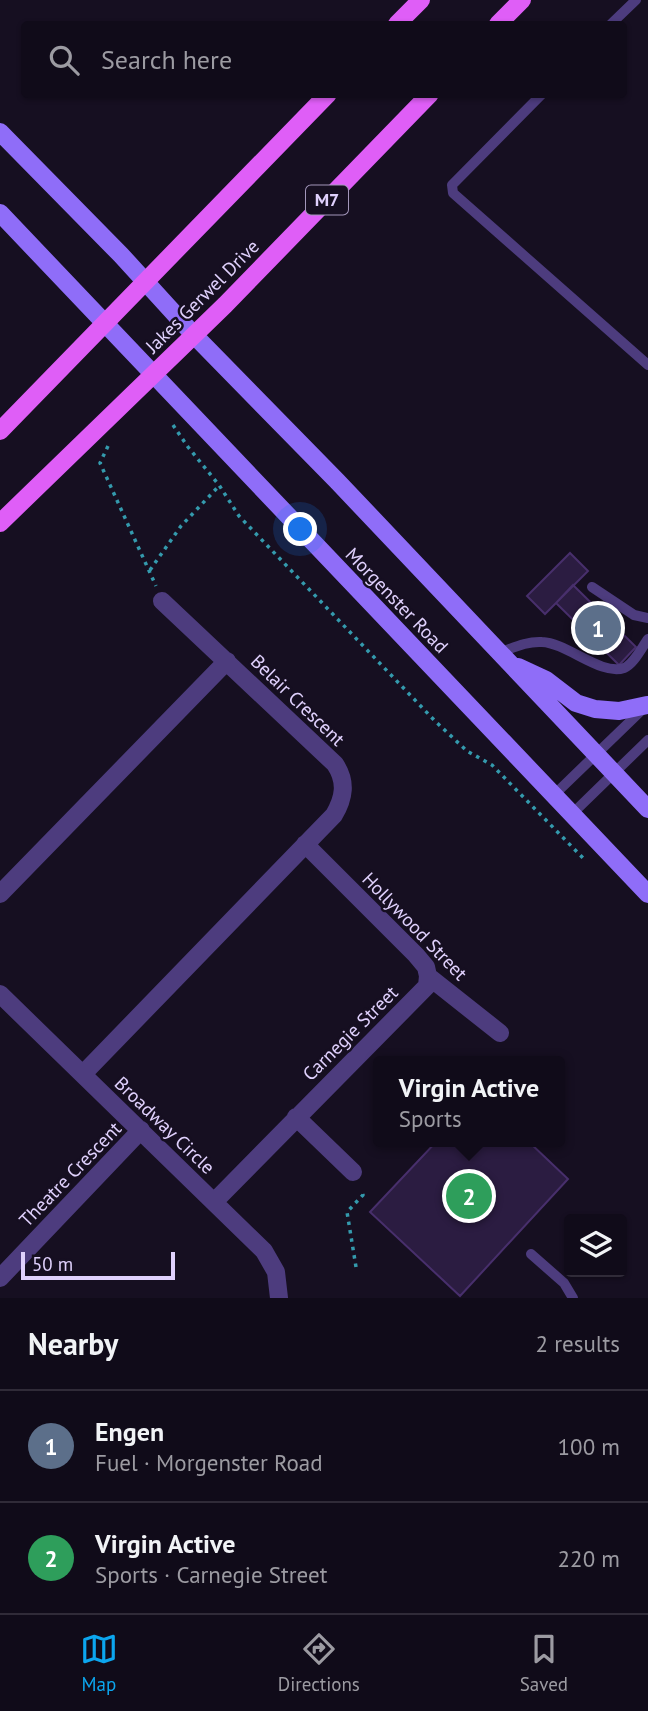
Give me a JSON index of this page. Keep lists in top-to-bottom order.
{
  "streets": {
    "main road": ["M7", "Jakes Gerwel Drive", "Morgenster Road"],
    "street": [
      "Belair Crescent",
      "Hollywood Street",
      "Carnegie Street",
      "Broadway Circle",
      "Theatre Crescent"
    ]
  },
  "crossings": [
    ["Jakes Gerwel Drive", "Morgenster Road"],
    ["Belair Crescent", "Hollywood Street"],
    ["Belair Crescent", "Broadway Circle"],
    ["Hollywood Street", "Carnegie Street"],
    ["Carnegie Street", "Broadway Circle"],
    ["Broadway Circle", "Theatre Crescent"]
  ],
  "scale_bar": "50 m",
  "page": {
    "search": "Search here",
    "pins": ["1", "2"],
    "popup": ["Virgin Active", "Sports"],
    "scale": "50 m",
    "heading": ["Nearby", "2 results"],
    "list": [
      {
        "mark": "1",
        "name": "Engen",
        "note": "Fuel · Morgenster Road",
        "value": "100 m"
      },
      {
        "mark": "2",
        "name": "Virgin Active",
        "note": "Sports · Carnegie Street",
        "value": "220 m"
      }
    ],
    "nav": ["Map", "Directions", "Saved"]
  }
}
